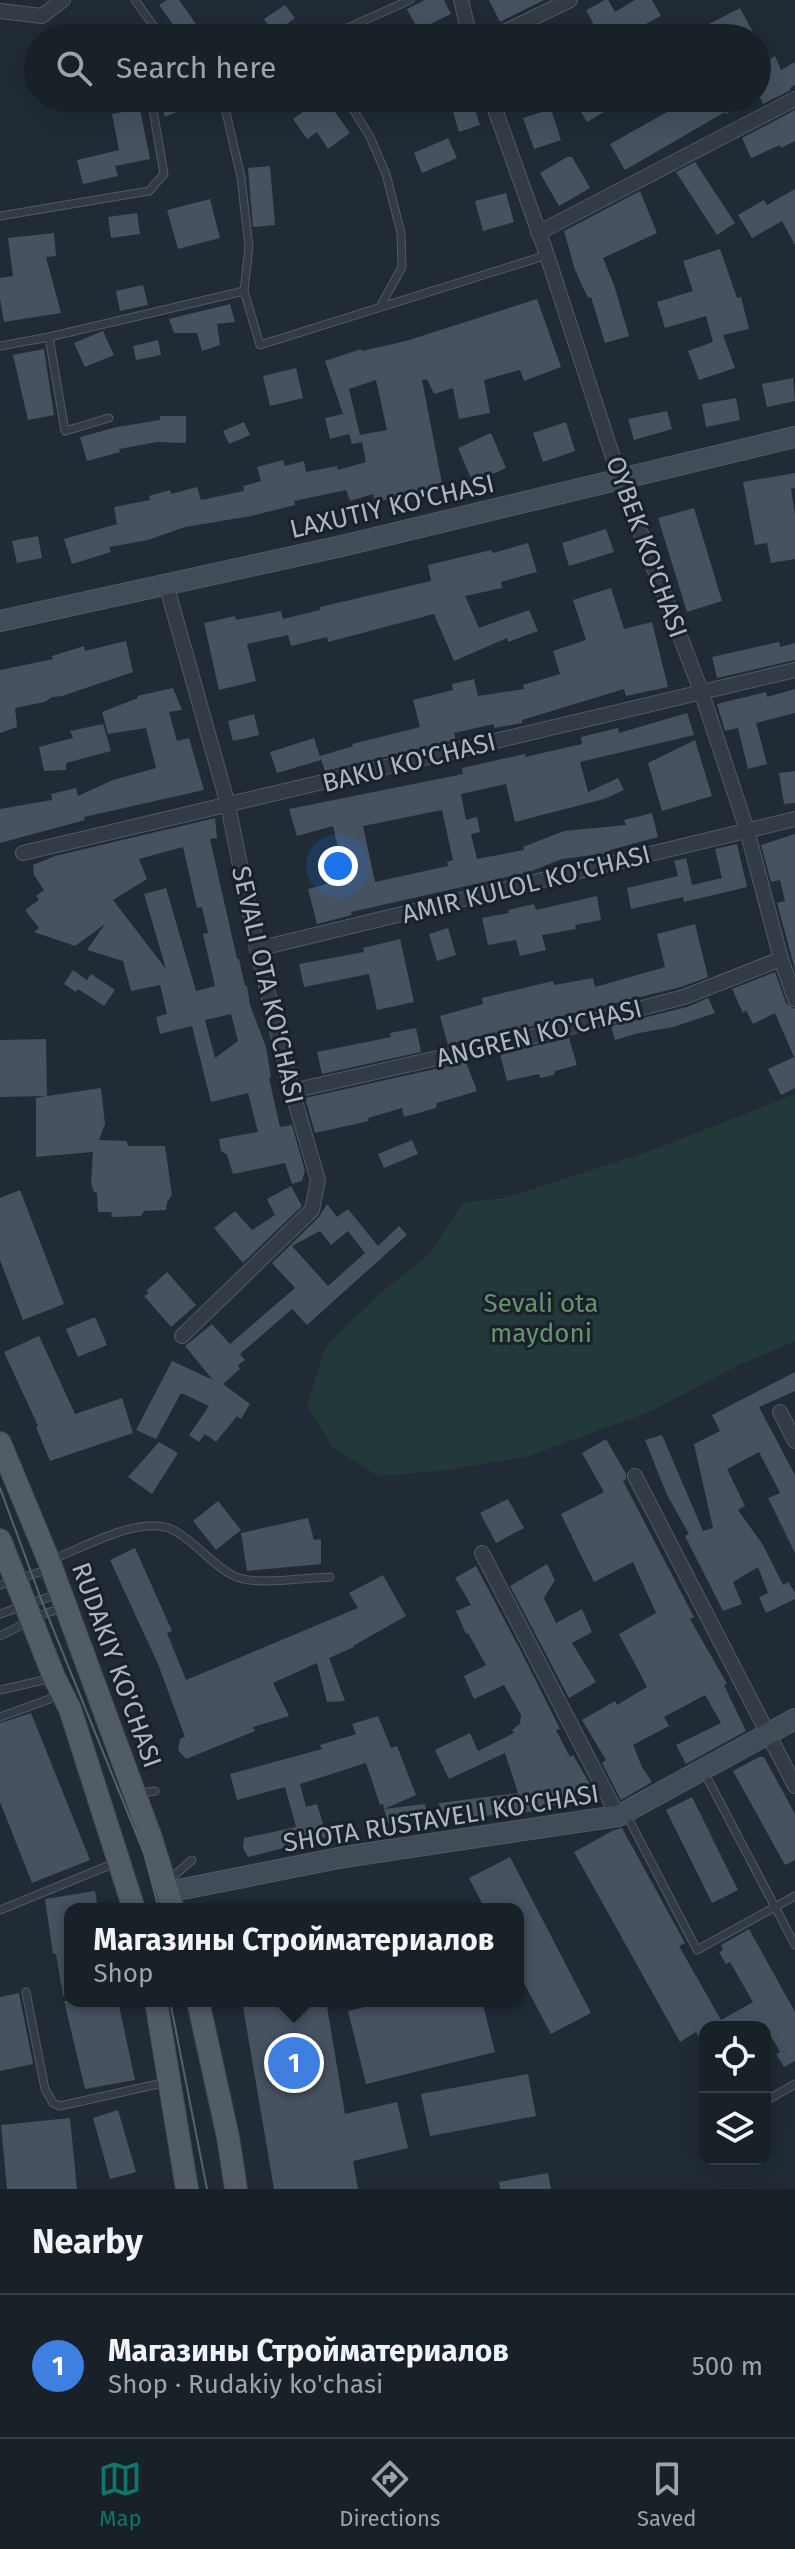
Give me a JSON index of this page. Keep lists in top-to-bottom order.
{
  "streets": {
    "main road": ["RUDAKIY KO'CHASI"],
    "street": [
      "LAXUTIY KO'CHASI",
      "OYBEK KO'CHASI",
      "BAKU KO'CHASI",
      "AMIR KULOL KO'CHASI",
      "SEVALI OTA KO'CHASI",
      "ANGREN KO'CHASI",
      "SHOTA RUSTAVELI KO'CHASI"
    ]
  },
  "crossings": [
    ["LAXUTIY KO'CHASI", "OYBEK KO'CHASI"],
    ["LAXUTIY KO'CHASI", "SEVALI OTA KO'CHASI"],
    ["OYBEK KO'CHASI", "BAKU KO'CHASI"],
    ["OYBEK KO'CHASI", "AMIR KULOL KO'CHASI"],
    ["OYBEK KO'CHASI", "ANGREN KO'CHASI"],
    ["BAKU KO'CHASI", "SEVALI OTA KO'CHASI"],
    ["AMIR KULOL KO'CHASI", "SEVALI OTA KO'CHASI"],
    ["SEVALI OTA KO'CHASI", "ANGREN KO'CHASI"],
    ["RUDAKIY KO'CHASI", "SHOTA RUSTAVELI KO'CHASI"]
  ],
  "parks": ["Sevali ota maydoni"],
  "page": {
    "search": "Search here",
    "popup": ["Магазины Стройматериалов", "Shop"],
    "pins": "1",
    "heading": "Nearby",
    "list": [
      {
        "mark": "1",
        "name": "Магазины Стройматериалов",
        "note": "Shop · Rudakiy ko'chasi",
        "value": "500 m"
      }
    ],
    "nav": ["Map", "Directions", "Saved"]
  }
}
